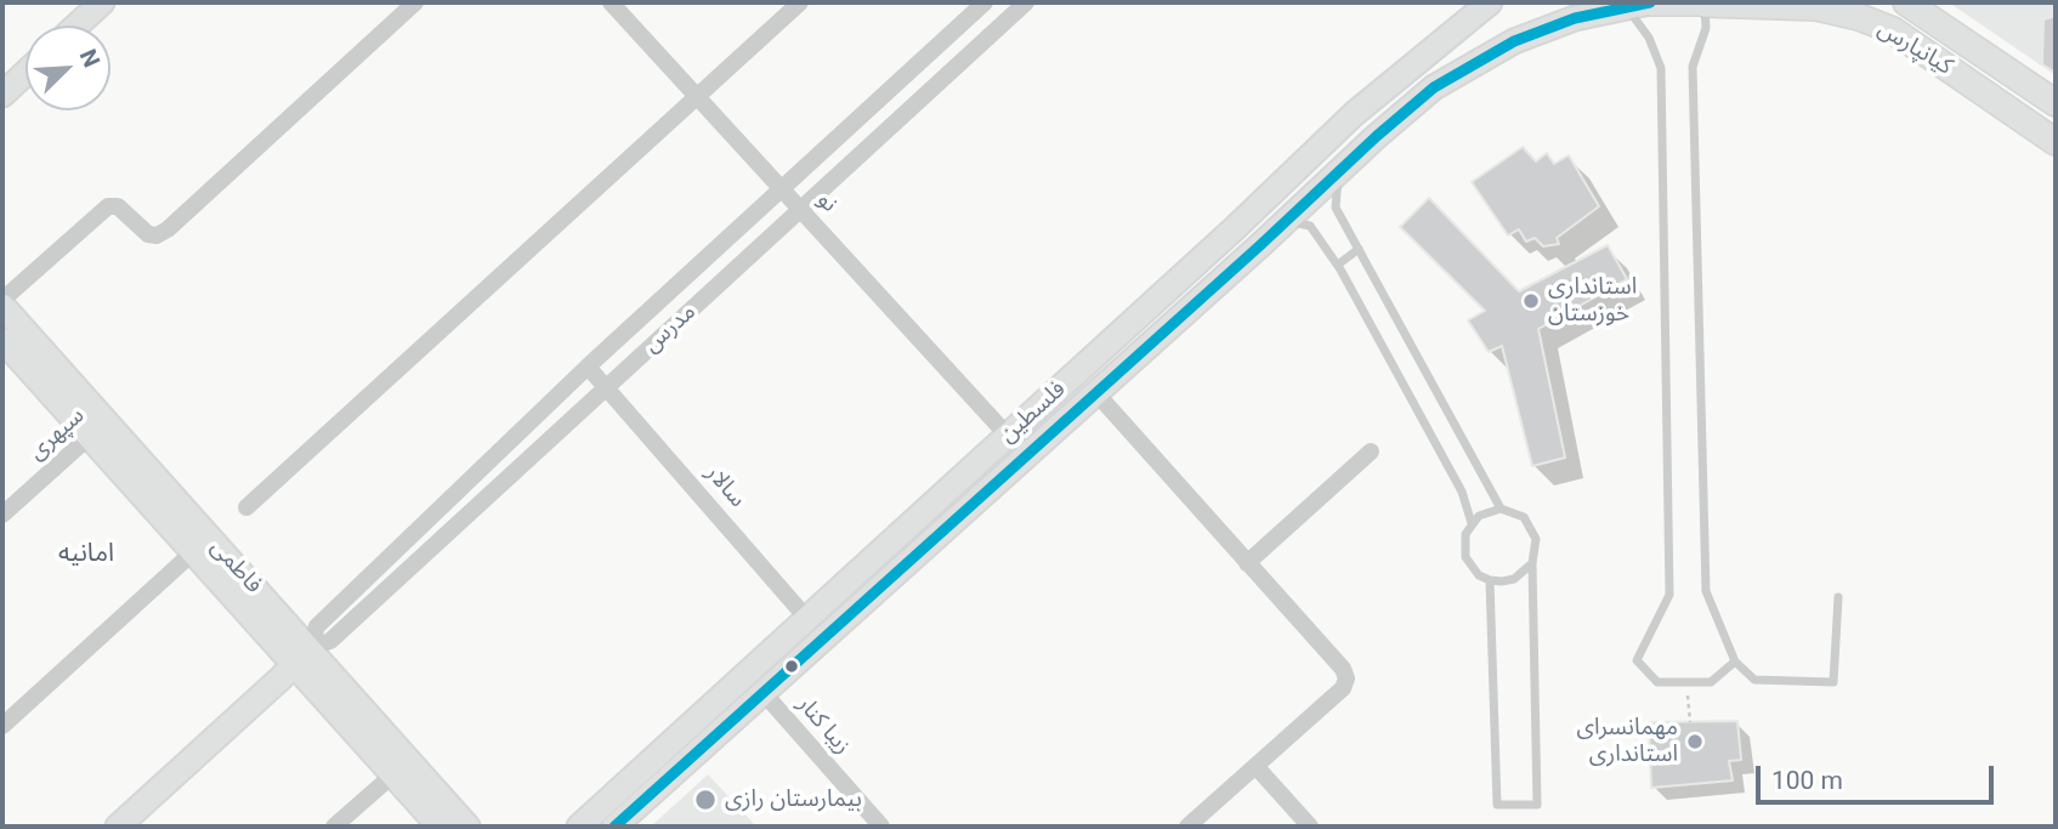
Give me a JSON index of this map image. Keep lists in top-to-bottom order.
{
  "streets": {
    "main road": ["کیانپارس"],
    "street": [
      "نو",
      "مدرس",
      "فلسطین",
      "سپهری",
      "سالار",
      "فاطمی",
      "زیبا کنار"
    ]
  },
  "crossings": [
    ["کیانپارس", "فلسطین"],
    ["نو", "مدرس"],
    ["نو", "فلسطین"],
    ["مدرس", "سالار"],
    ["مدرس", "فاطمی"],
    ["فلسطین", "سالار"],
    ["فلسطین", "زیبا کنار"],
    ["سپهری", "فاطمی"]
  ],
  "districts": ["امانیه"],
  "places": ["استانداری خوزستان", "مهمانسرای استانداری", "بیمارستان رازی"],
  "scale_bar": "100 m",
  "north": "top right"
}
